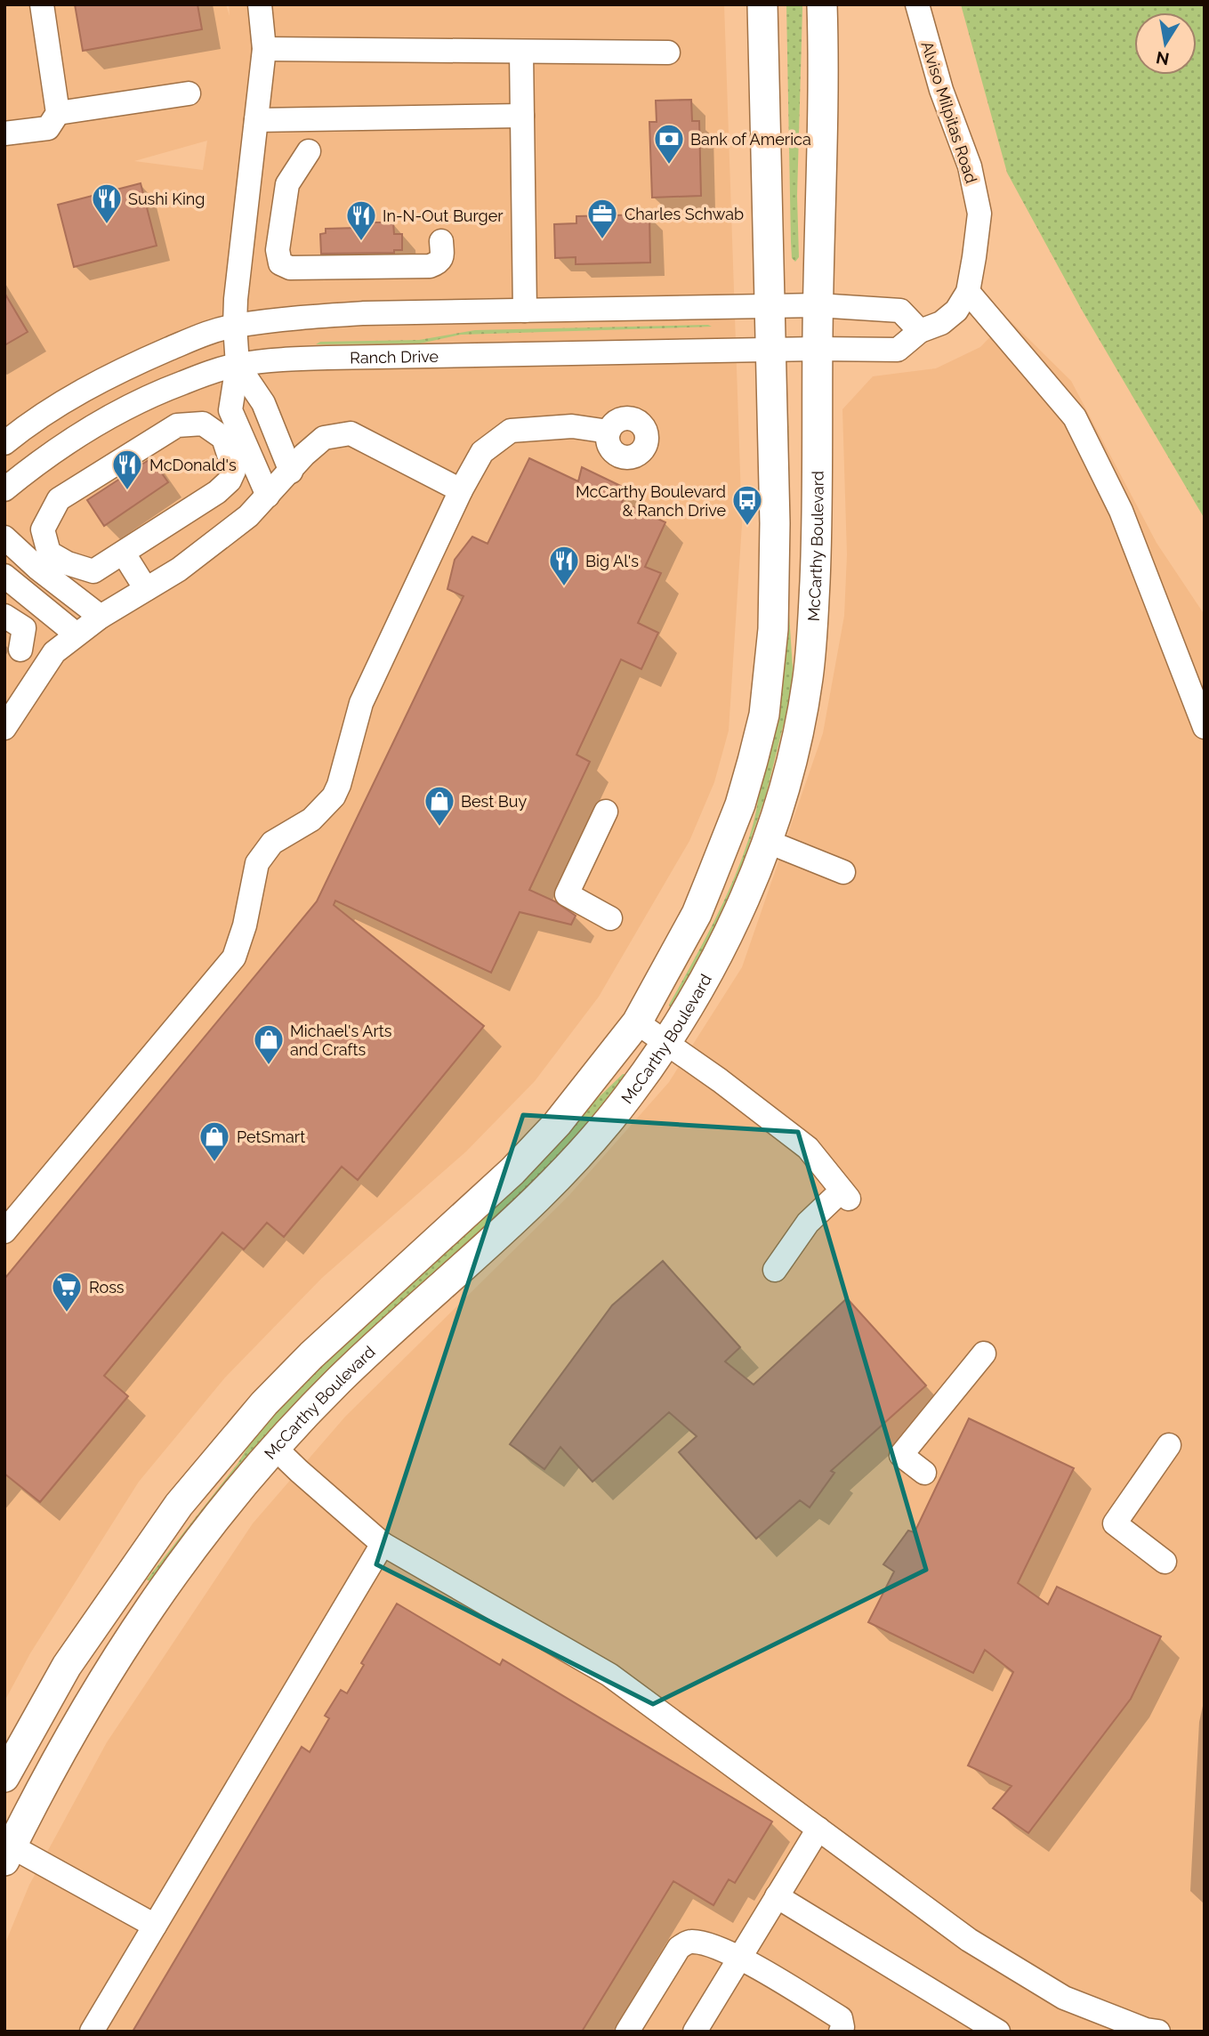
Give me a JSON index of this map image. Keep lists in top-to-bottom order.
{
  "streets": {
    "main road": ["McCarthy Boulevard"],
    "street": ["Alviso Milpitas Road", "Ranch Drive"]
  },
  "crossings": [
    ["Alviso Milpitas Road", "Ranch Drive"],
    ["Ranch Drive", "McCarthy Boulevard"]
  ],
  "places": {
    "bank": ["Bank of America"],
    "restaurant": [
      "Sushi King",
      "In-N-Out Burger",
      "McDonald's",
      "Big Al's"
    ],
    "office": ["Charles Schwab"],
    "bus stop": ["McCarthy Boulevard & Ranch Drive"],
    "shop": ["Best Buy", "Michael's Arts and Crafts", "PetSmart"],
    "supermarket": ["Ross"]
  },
  "north": "bottom"
}
